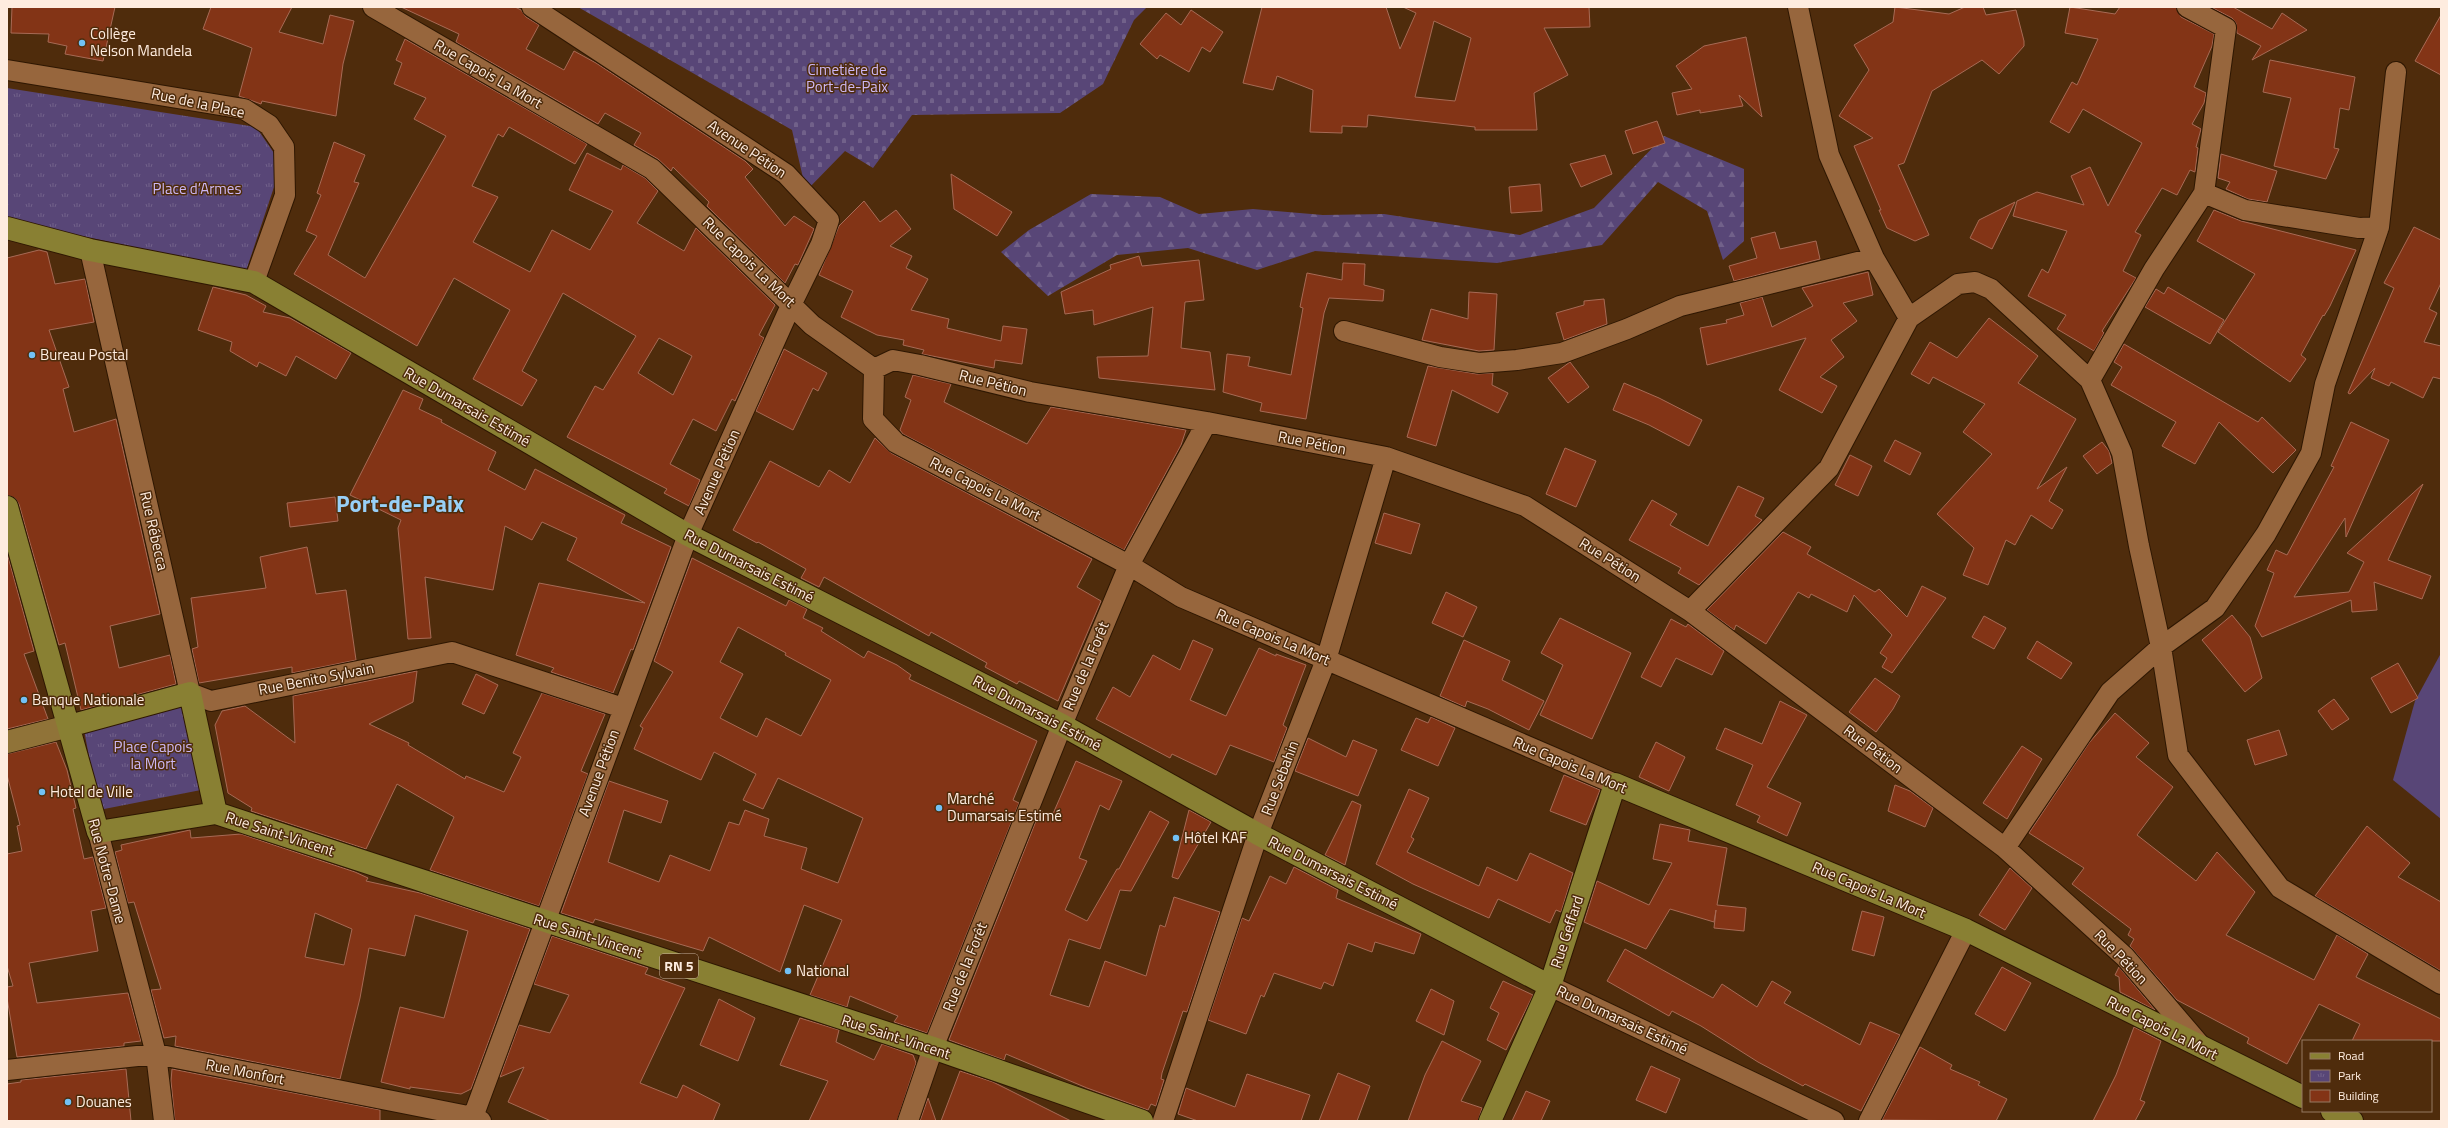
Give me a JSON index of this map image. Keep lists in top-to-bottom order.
{
  "streets": {
    "main road": [
      "Rue Capois La Mort",
      "Rue Dumarsais Estimé",
      "Rue Rébecca",
      "Rue Saint-Vincent",
      "Rue Notre-Dame",
      "Rue Geffard",
      "RN 5"
    ],
    "street": [
      "Rue de la Place",
      "Avenue Pétion",
      "Rue Pétion",
      "Rue de la Forêt",
      "Rue Benito Sylvain",
      "Rue Sebahin",
      "Rue Monfort"
    ]
  },
  "crossings": [
    ["Rue Capois La Mort", "Avenue Pétion"],
    ["Rue Capois La Mort", "Rue Pétion"],
    ["Rue Capois La Mort", "Rue de la Forêt"],
    ["Rue Capois La Mort", "Rue Sebahin"],
    ["Rue Capois La Mort", "Rue Geffard"],
    ["Rue de la Place", "Rue Dumarsais Estimé"],
    ["Avenue Pétion", "Rue Dumarsais Estimé"],
    ["Avenue Pétion", "Rue Benito Sylvain"],
    ["Avenue Pétion", "Rue Saint-Vincent"],
    ["Avenue Pétion", "Rue Monfort"],
    ["Rue Pétion", "Rue de la Forêt"],
    ["Rue Pétion", "Rue Sebahin"],
    ["Rue Dumarsais Estimé", "Rue Rébecca"],
    ["Rue Dumarsais Estimé", "Rue de la Forêt"],
    ["Rue Dumarsais Estimé", "Rue Sebahin"],
    ["Rue Dumarsais Estimé", "Rue Geffard"],
    ["Rue Rébecca", "Rue Benito Sylvain"],
    ["Rue Rébecca", "Rue Saint-Vincent"],
    ["Rue de la Forêt", "Rue Saint-Vincent"],
    ["Rue Saint-Vincent", "Rue Notre-Dame"],
    ["Rue Notre-Dame", "Rue Monfort"]
  ],
  "districts": ["Port-de-Paix"],
  "parks": ["Cimetière de Port-de-Paix", "Place d’Armes", "Place Capois la Mort"],
  "places": [
    "Collège Nelson Mandela",
    "Bureau Postal",
    "Banque Nationale",
    "Hotel de Ville",
    "Marché Dumarsais Estimé",
    "Hôtel KAF",
    "National",
    "Douanes"
  ],
  "legend": ["Road", "Park", "Building"]
}
